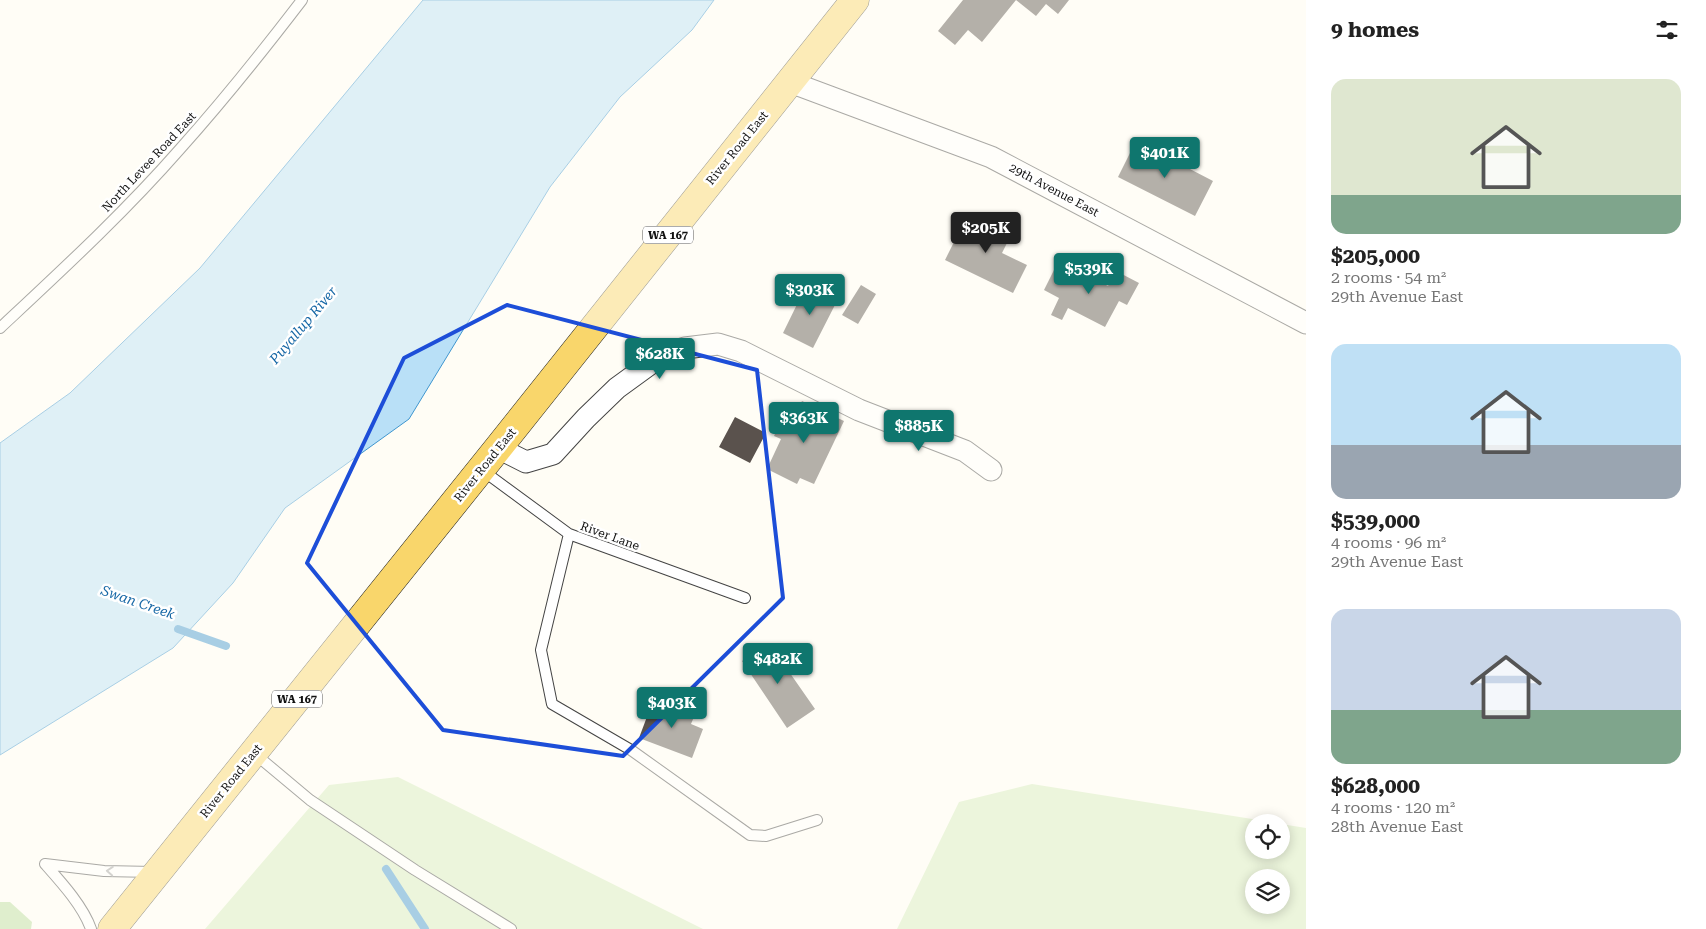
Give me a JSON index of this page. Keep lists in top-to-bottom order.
{
  "streets": {
    "main road": ["River Road East", "WA 167"],
    "street": ["29th Avenue East"],
    "lane": ["North Levee Road East", "River Lane"]
  },
  "crossings": [
    ["River Road East", "29th Avenue East"],
    ["River Road East", "River Lane"]
  ],
  "water": ["Puyallup River", "Swan Creek"],
  "page": {
    "heading": "9 homes",
    "list": [
      {
        "name": "$205,000",
        "note": "2 rooms · 54 m² · 29th Avenue East"
      },
      {
        "name": "$539,000",
        "note": "4 rooms · 96 m² · 29th Avenue East"
      },
      {
        "name": "$628,000",
        "note": "4 rooms · 120 m² · 28th Avenue East"
      }
    ],
    "price": [
      "$401K",
      "$205K",
      "$539K",
      "$303K",
      "$628K",
      "$363K",
      "$885K",
      "$482K",
      "$403K"
    ]
  }
}
